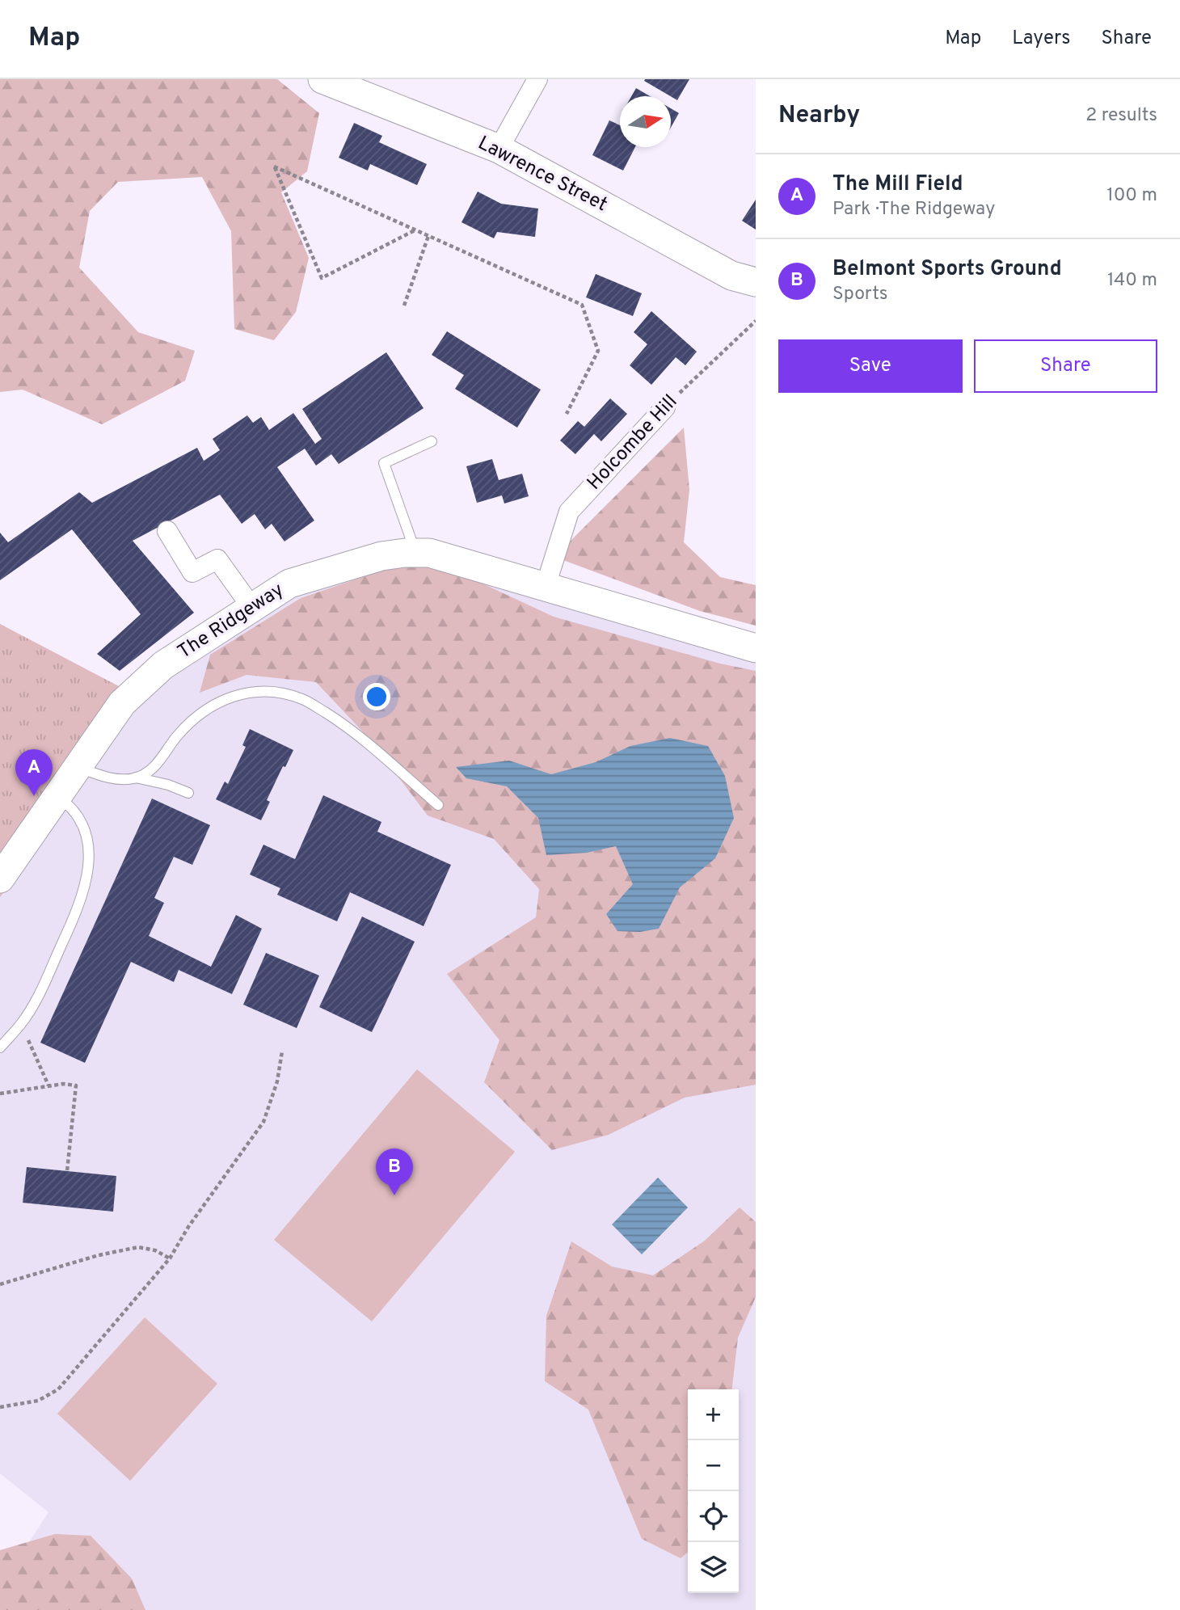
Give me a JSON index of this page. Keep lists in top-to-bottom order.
{
  "streets": {
    "main road": ["Lawrence Street", "The Ridgeway"],
    "street": ["Holcombe Hill"]
  },
  "crossings": [
    ["Holcombe Hill", "The Ridgeway"]
  ],
  "north": "right",
  "page": {
    "header": "Map",
    "nav": ["Map", "Layers", "Share"],
    "heading": ["Nearby", "2 results"],
    "list": [
      {
        "mark": "A",
        "name": "The Mill Field",
        "note": "Park · The Ridgeway",
        "value": "100 m"
      },
      {
        "mark": "B",
        "name": "Belmont Sports Ground",
        "note": "Sports",
        "value": "140 m"
      }
    ],
    "buttons": ["Save", "Share"],
    "pins": ["A", "B"],
    "map_buttons": ["+", "−"]
  }
}
